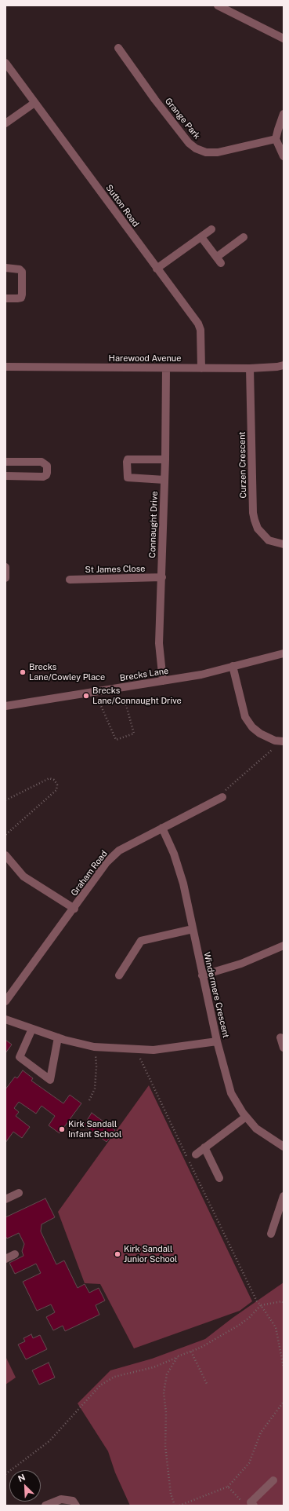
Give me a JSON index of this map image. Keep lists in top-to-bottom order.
{
  "streets": {
    "street": [
      "Grange Park",
      "Sutton Road",
      "Harewood Avenue",
      "Curzen Crescent",
      "Connaught Drive",
      "St James Close",
      "Brecks Lane",
      "Graham Road",
      "Windermere Crescent"
    ]
  },
  "crossings": [
    ["Sutton Road", "Harewood Avenue"],
    ["Harewood Avenue", "Curzen Crescent"],
    ["Harewood Avenue", "Connaught Drive"],
    ["Connaught Drive", "St James Close"],
    ["Connaught Drive", "Brecks Lane"],
    ["Graham Road", "Windermere Crescent"]
  ],
  "places": [
    "Brecks Lane/Cowley Place",
    "Brecks Lane/Connaught Drive",
    "Kirk Sandall Infant School",
    "Kirk Sandall Junior School"
  ],
  "north": "top left"
}
